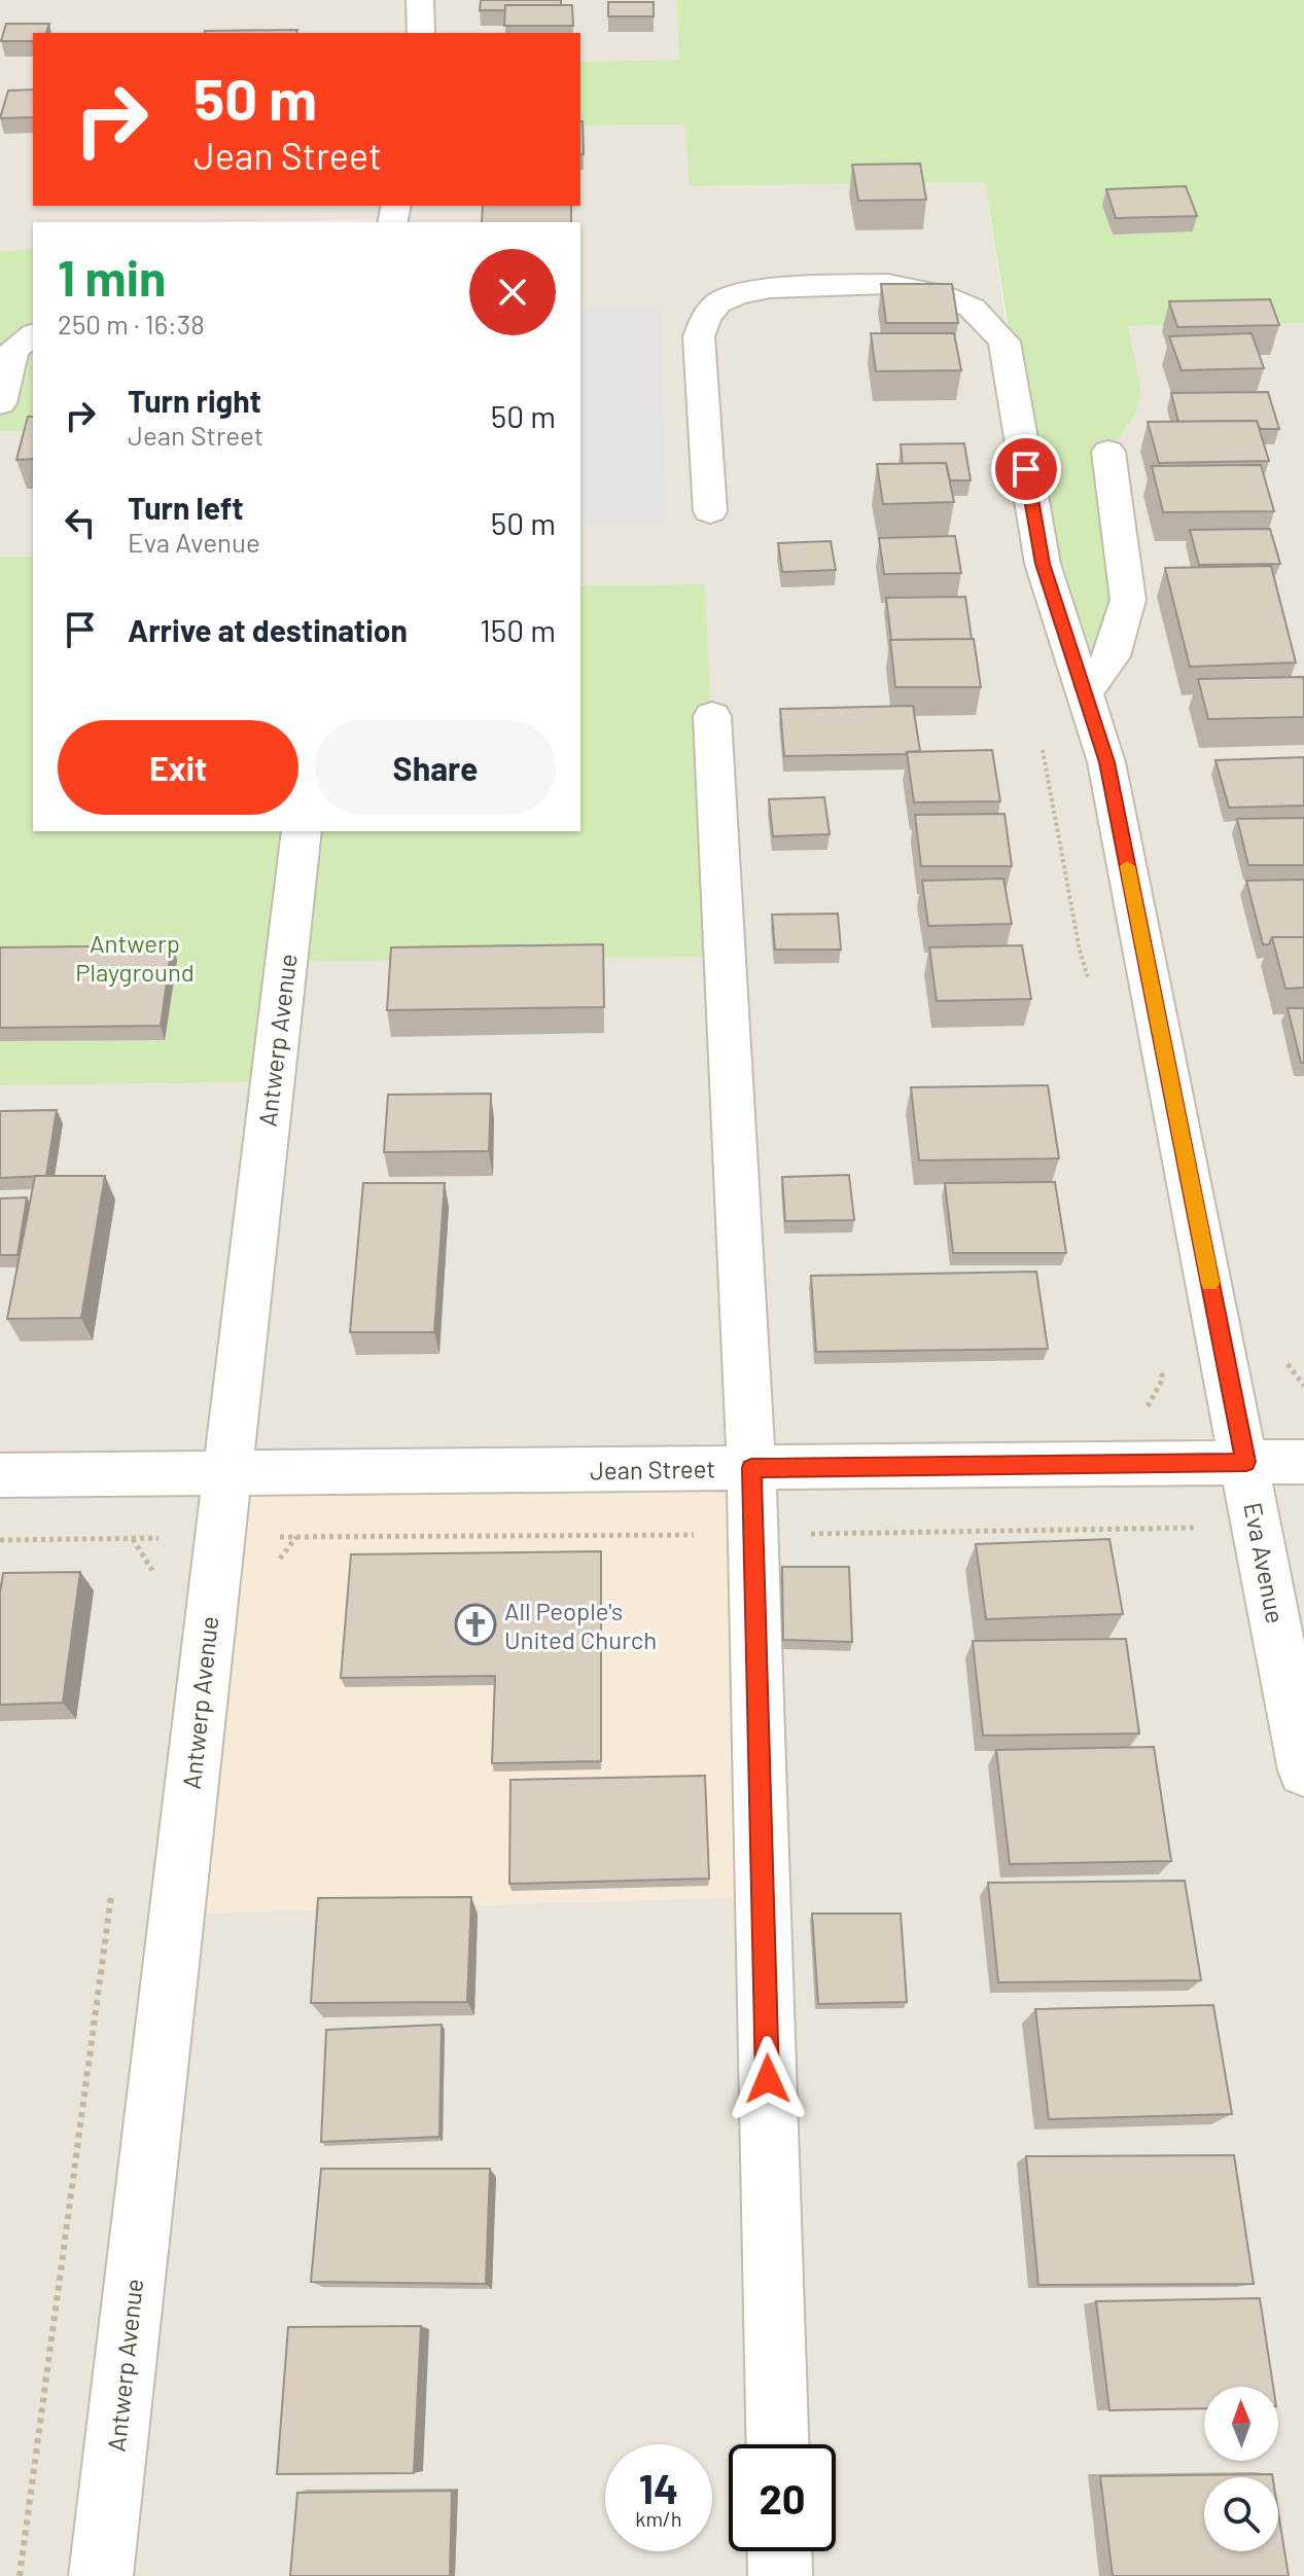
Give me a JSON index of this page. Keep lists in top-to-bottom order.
{
  "streets": {
    "street": ["Antwerp Avenue", "Jean Street", "Eva Avenue"]
  },
  "crossings": [
    ["Antwerp Avenue", "Jean Street"],
    ["Jean Street", "Eva Avenue"]
  ],
  "parks": ["Antwerp Playground"],
  "places": {
    "church": ["All People's United Church"]
  },
  "north": "top",
  "page": {
    "turn": ["50 m", "Jean Street"],
    "heading": ["1 min", "250 m · 16:38"],
    "list": [
      {
        "name": "Turn right",
        "note": "Jean Street",
        "value": "50 m"
      },
      {
        "name": "Turn left",
        "note": "Eva Avenue",
        "value": "50 m"
      },
      {
        "name": "Arrive at destination",
        "value": "150 m"
      }
    ],
    "buttons": ["Exit", "Share"],
    "speed": "14 km/h",
    "limit": "20"
  }
}
